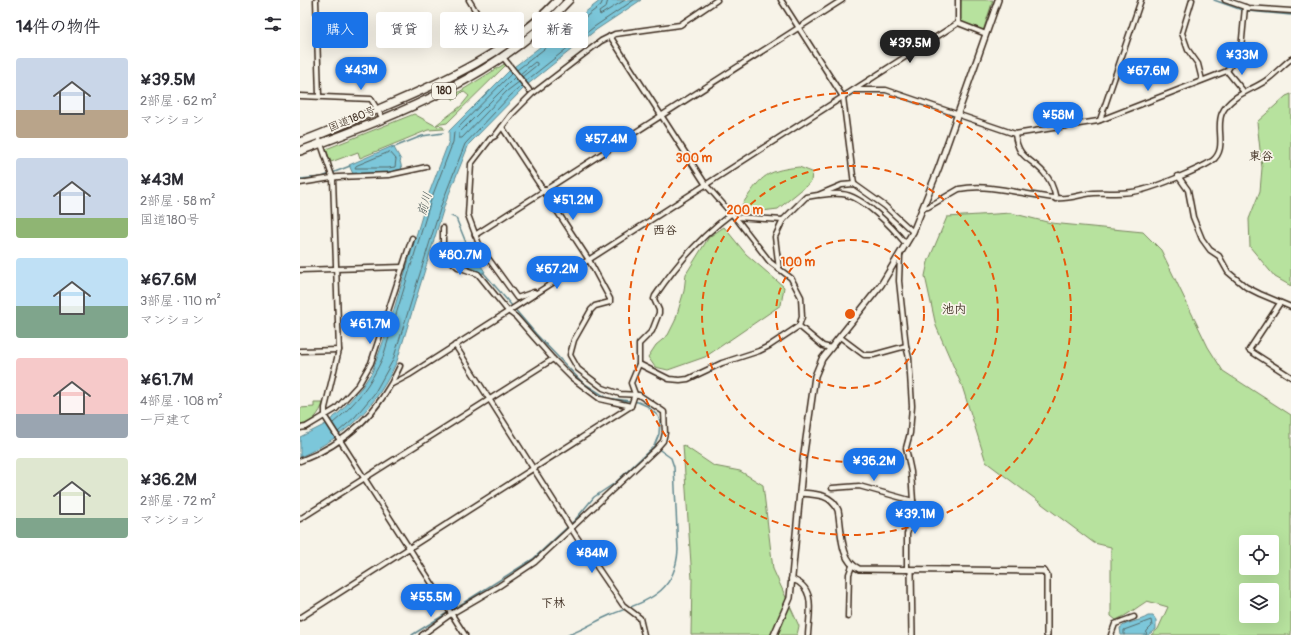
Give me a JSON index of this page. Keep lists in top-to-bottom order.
{
  "streets": {
    "highway": ["180", "国道180号"]
  },
  "districts": [
    "東谷",
    "西谷",
    "池内",
    "下林"
  ],
  "water": ["前川"],
  "page": {
    "heading": "14件の物件",
    "chip": [
      "購入",
      "賃貸",
      "絞り込み",
      "新着"
    ],
    "price": [
      "¥39.5M",
      "¥33M",
      "¥43M",
      "¥67.6M",
      "¥58M",
      "¥57.4M",
      "¥51.2M",
      "¥80.7M",
      "¥67.2M",
      "¥61.7M",
      "¥36.2M",
      "¥39.1M",
      "¥84M",
      "¥55.5M"
    ],
    "list": [
      {
        "name": "¥39.5M",
        "note": "2部屋 · 62 m² · マンション"
      },
      {
        "name": "¥43M",
        "note": "2部屋 · 58 m² · 国道180号"
      },
      {
        "name": "¥67.6M",
        "note": "3部屋 · 110 m² · マンション"
      },
      {
        "name": "¥61.7M",
        "note": "4部屋 · 108 m² · 一戸建て"
      },
      {
        "name": "¥36.2M",
        "note": "2部屋 · 72 m² · マンション"
      }
    ]
  },
  "rings": ["300 m", "200 m", "100 m"]
}
